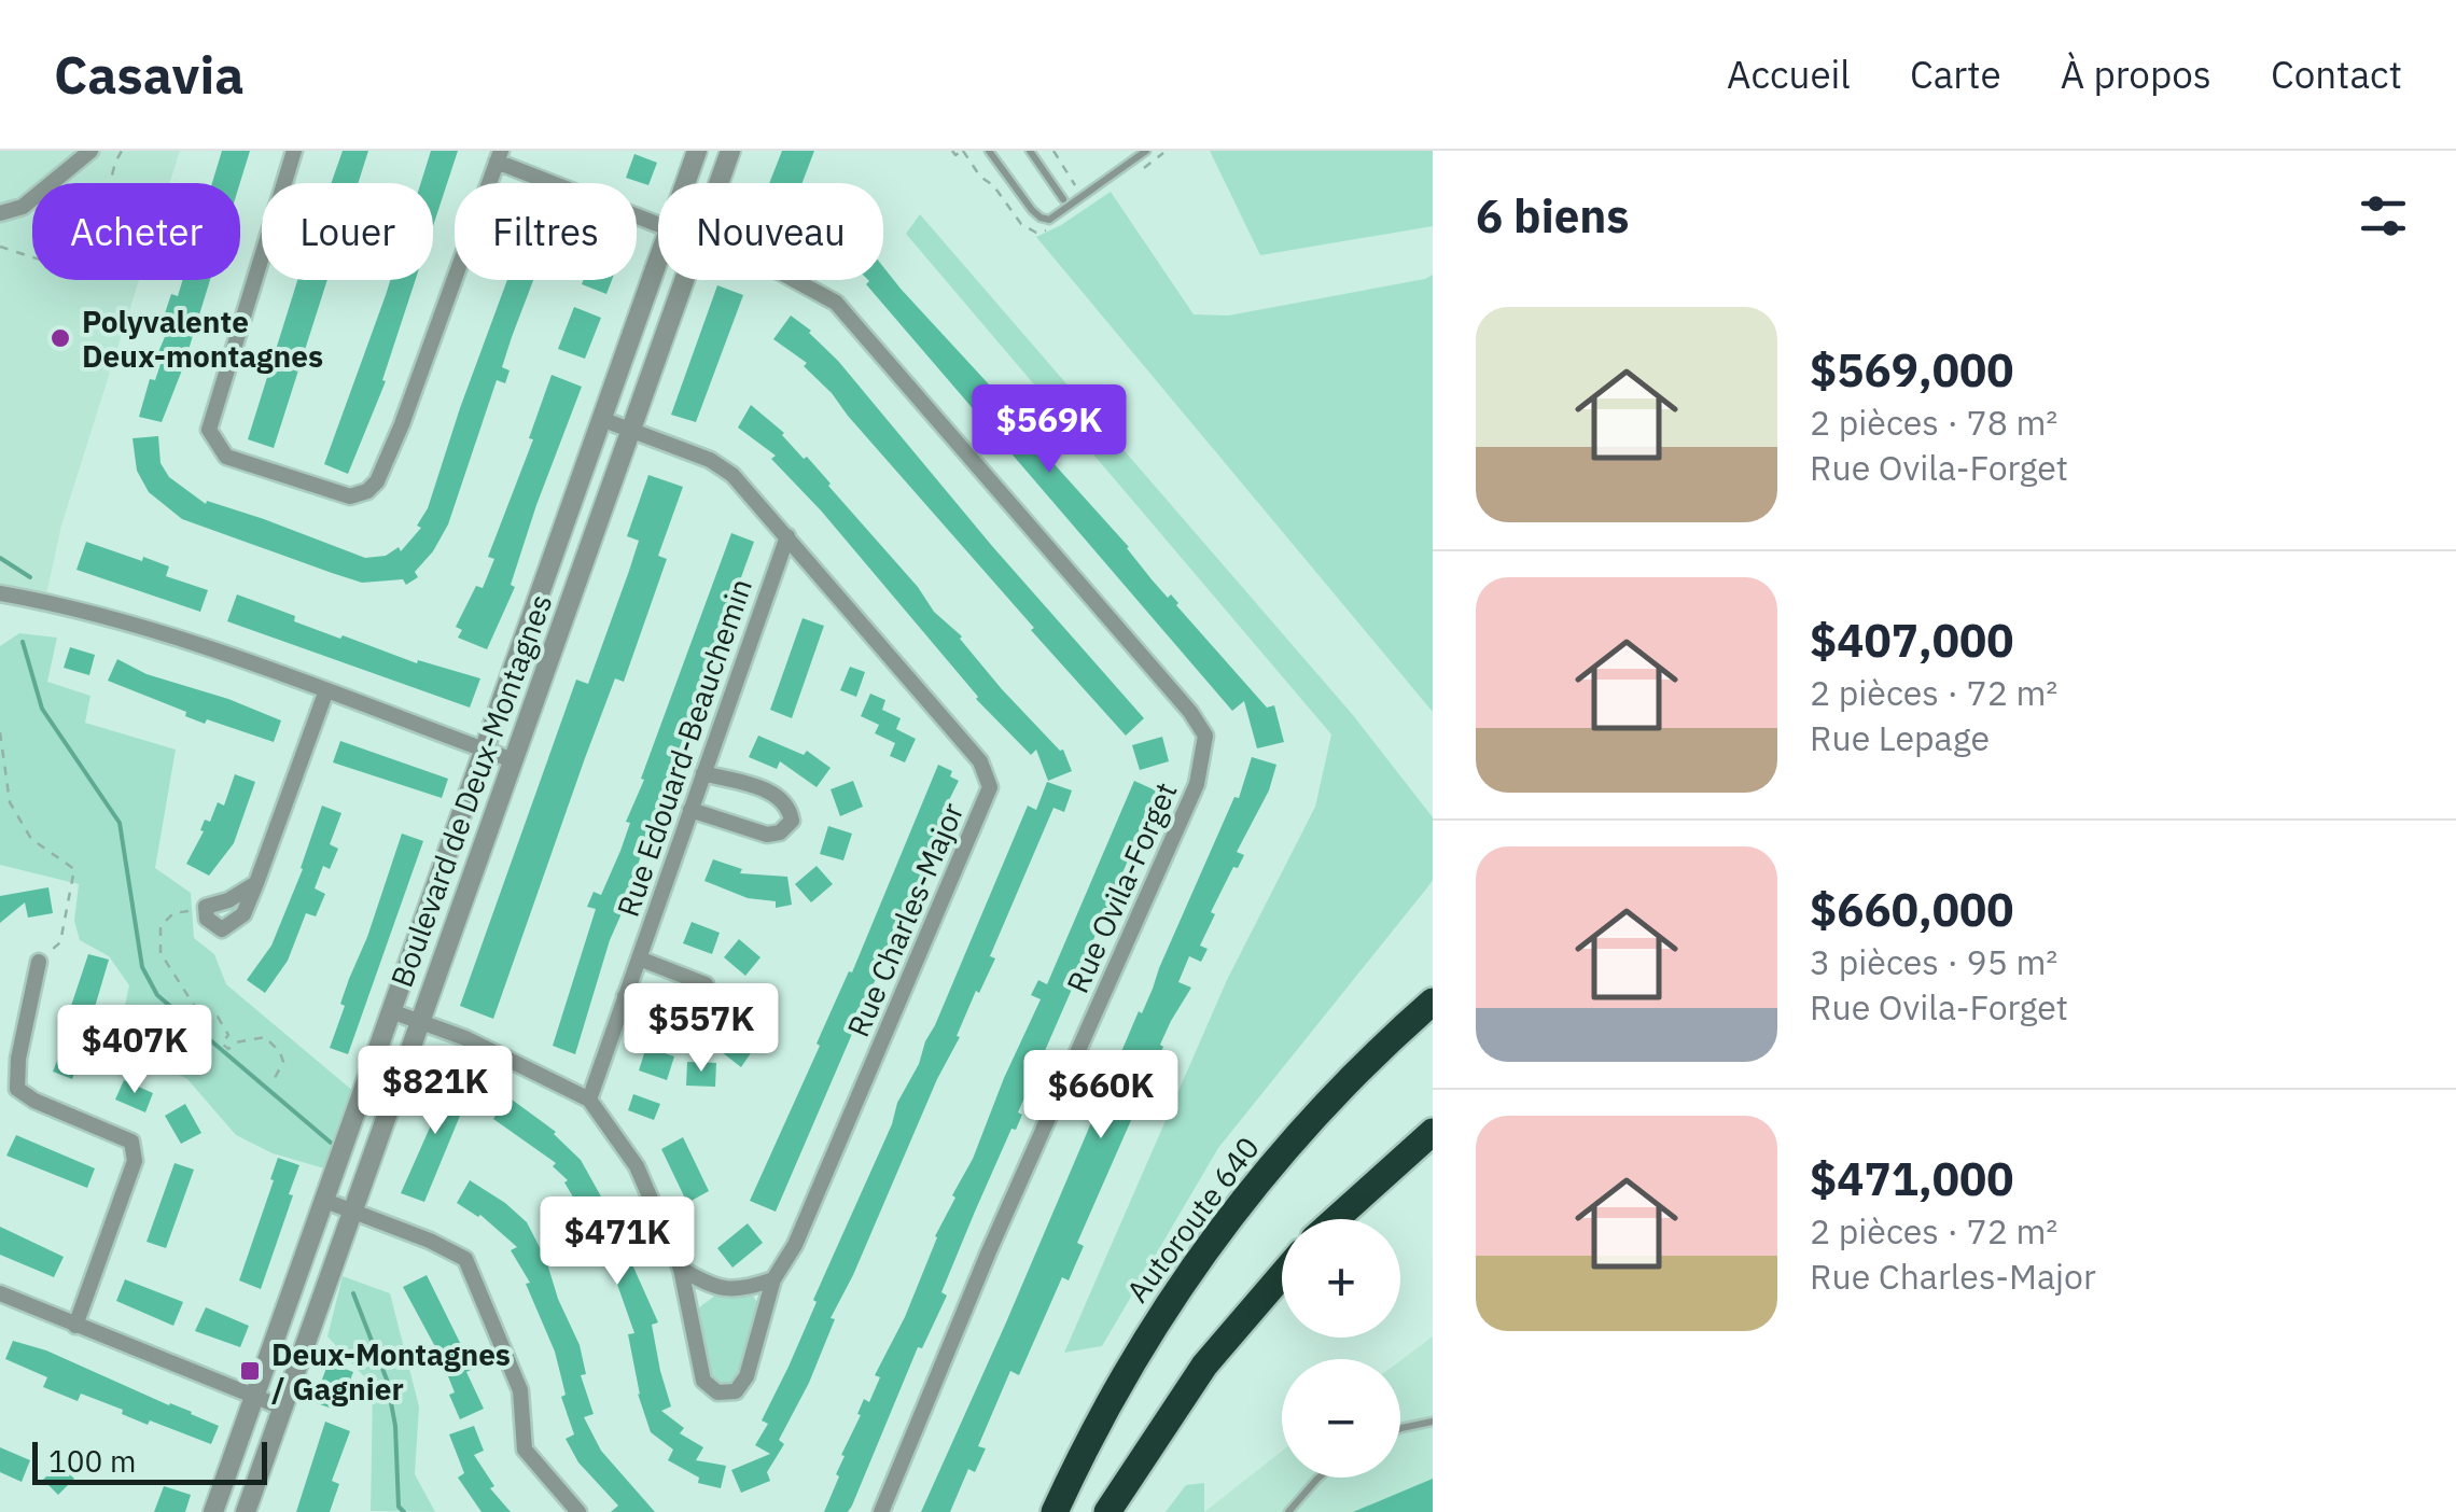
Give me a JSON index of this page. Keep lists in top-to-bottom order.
{
  "streets": {
    "highway": ["Autoroute 640"],
    "street": [
      "Rue Edouard-Beauchemin",
      "Boulevard de Deux-Montagnes",
      "Rue Ovila-Forget",
      "Rue Charles-Major"
    ]
  },
  "crossings": [
    ["Rue Edouard-Beauchemin", "Rue Charles-Major"],
    ["Boulevard de Deux-Montagnes", "Rue Charles-Major"]
  ],
  "places": {
    "other": ["Polyvalente Deux-montagnes"],
    "transit": ["Deux-Montagnes / Gagnier"]
  },
  "scale_bar": "100 m",
  "page": {
    "header": "Casavia",
    "nav": [
      "Accueil",
      "Carte",
      "À propos",
      "Contact"
    ],
    "heading": "6 biens",
    "chip": [
      "Acheter",
      "Louer",
      "Filtres",
      "Nouveau"
    ],
    "list": [
      {
        "name": "$569,000",
        "note": "2 pièces · 78 m² · Rue Ovila-Forget"
      },
      {
        "name": "$407,000",
        "note": "2 pièces · 72 m² · Rue Lepage"
      },
      {
        "name": "$660,000",
        "note": "3 pièces · 95 m² · Rue Ovila-Forget"
      },
      {
        "name": "$471,000",
        "note": "2 pièces · 72 m² · Rue Charles-Major"
      }
    ],
    "price": [
      "$569K",
      "$557K",
      "$407K",
      "$821K",
      "$660K",
      "$471K"
    ],
    "map_buttons": ["+", "−"],
    "scale": "100 m"
  }
}
